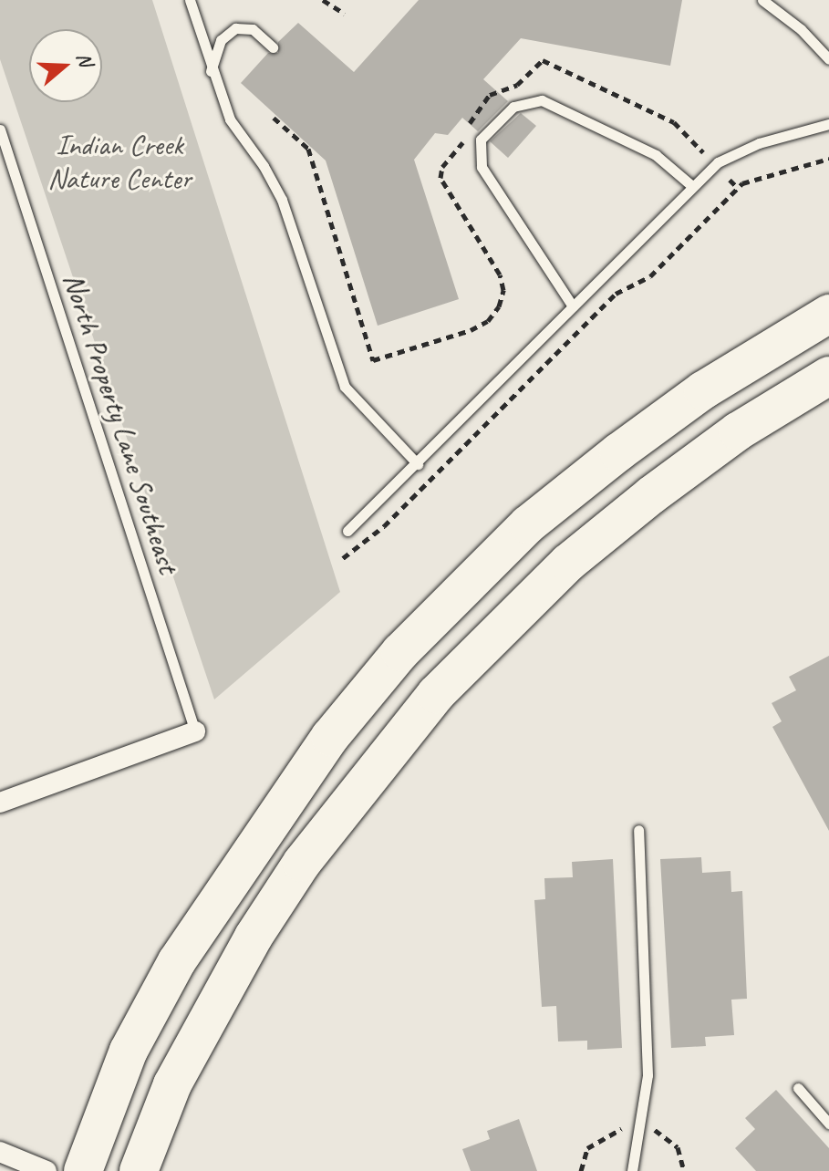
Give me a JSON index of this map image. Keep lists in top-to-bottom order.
{
  "streets": {
    "lane": ["North Property Lane Southeast"]
  },
  "parks": ["Indian Creek Nature Center"],
  "north": "right"
}
